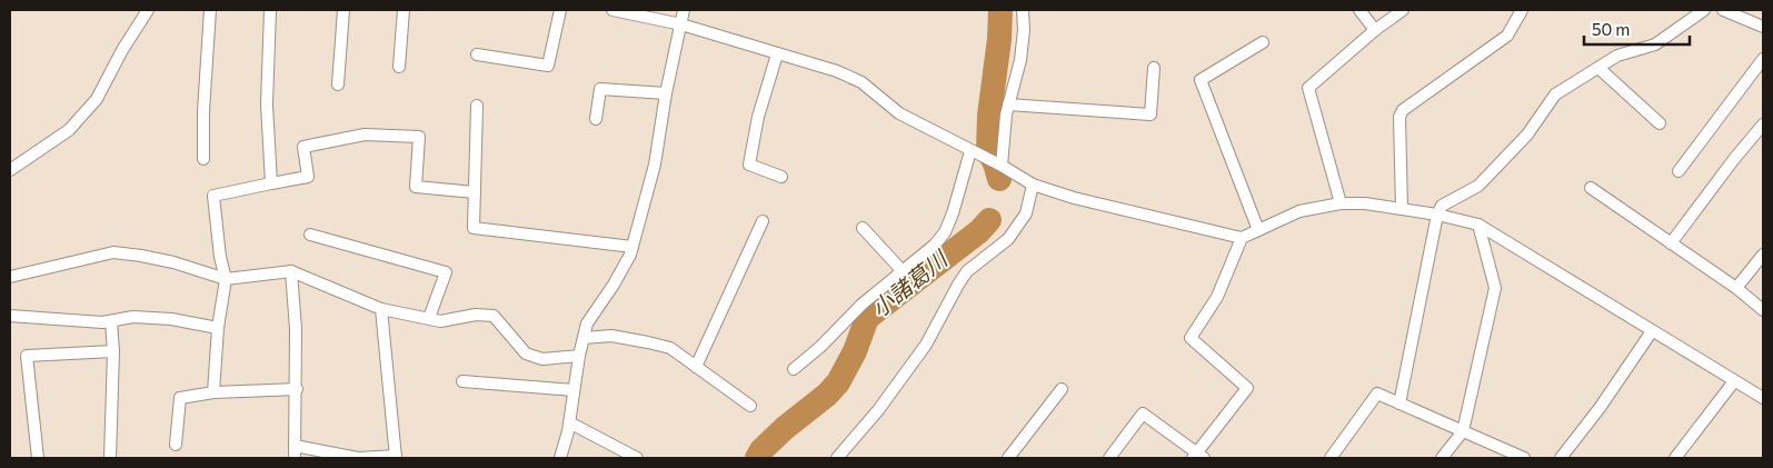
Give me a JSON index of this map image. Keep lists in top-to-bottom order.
{
  "water": ["小諸葛川"],
  "scale_bar": "50 m"
}
